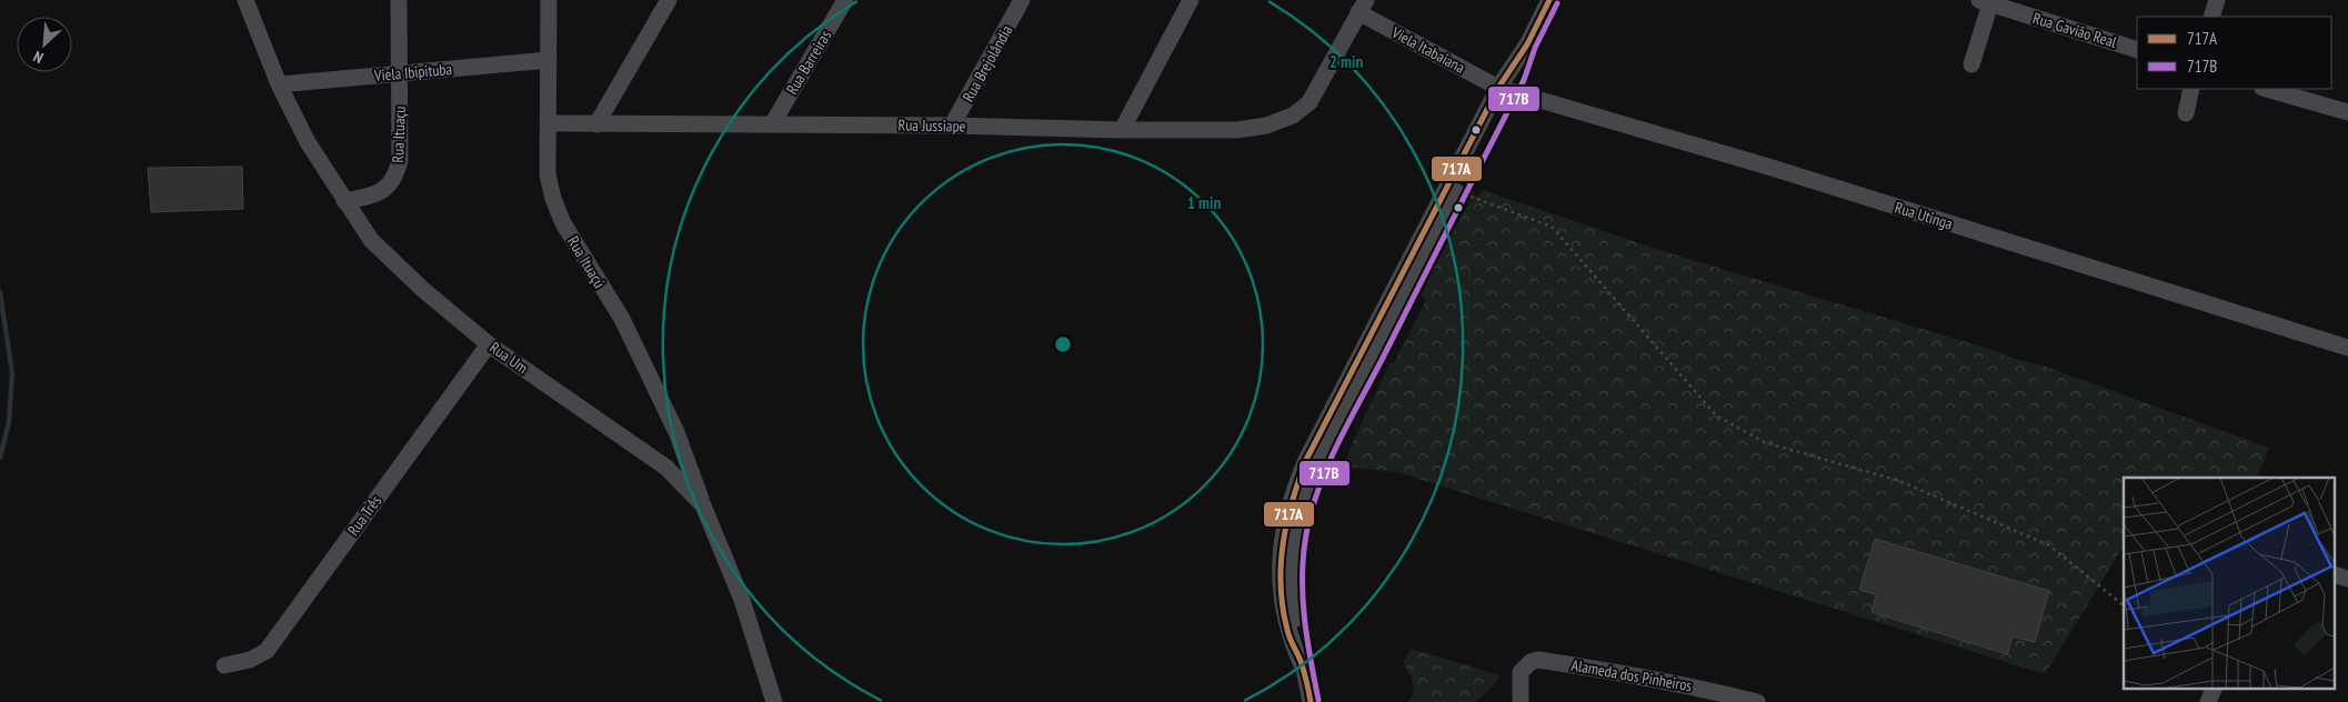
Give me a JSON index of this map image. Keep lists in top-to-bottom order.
{
  "streets": {
    "street": [
      "Rua Gavião Real",
      "Viela Itabaiana",
      "Rua Barreiras",
      "Rua Brejolândia",
      "Viela Ibipituba",
      "Rua Jussiape",
      "Rua Ituaçu",
      "Rua Utinga",
      "Rua Ituaçú",
      "Rua Um",
      "Rua Três",
      "Alameda dos Pinheiros"
    ]
  },
  "crossings": [
    ["Viela Itabaiana", "Rua Jussiape"],
    ["Viela Itabaiana", "Rua Utinga"],
    ["Rua Barreiras", "Rua Jussiape"],
    ["Rua Brejolândia", "Rua Jussiape"],
    ["Viela Ibipituba", "Rua Ituaçu"],
    ["Viela Ibipituba", "Rua Ituaçú"],
    ["Viela Ibipituba", "Rua Um"],
    ["Rua Jussiape", "Rua Ituaçú"],
    ["Rua Ituaçu", "Rua Um"],
    ["Rua Ituaçú", "Rua Um"],
    ["Rua Um", "Rua Três"]
  ],
  "lines": ["transit line 717A", "transit line 717B"],
  "legend": ["717A", "717B"],
  "north": "bottom left",
  "rings": ["2 min", "1 min"]
}
